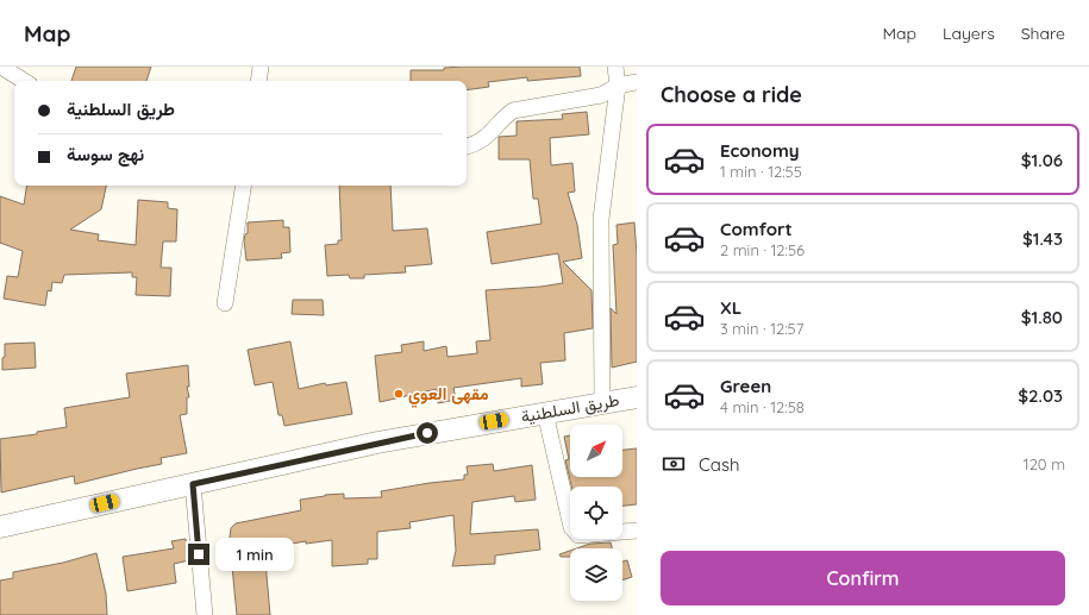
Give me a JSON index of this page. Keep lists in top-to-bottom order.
{
  "streets": {
    "main road": ["طريق السلطنية"]
  },
  "places": ["مقهى العوي"],
  "north": "top right",
  "page": {
    "header": "Map",
    "nav": ["Map", "Layers", "Share"],
    "heading": "Choose a ride",
    "banner": ["طريق السلطنية", "نهج سوسة"],
    "list": [
      {
        "name": "Economy",
        "note": "1 min · 12:55",
        "value": "$1.06"
      },
      {
        "name": "Comfort",
        "note": "2 min · 12:56",
        "value": "$1.43"
      },
      {
        "name": "XL",
        "note": "3 min · 12:57",
        "value": "$1.80"
      },
      {
        "name": "Green",
        "note": "4 min · 12:58",
        "value": "$2.03"
      }
    ],
    "pay": ["Cash", "120 m"],
    "bubble": "1 min",
    "buttons": "Confirm"
  }
}
